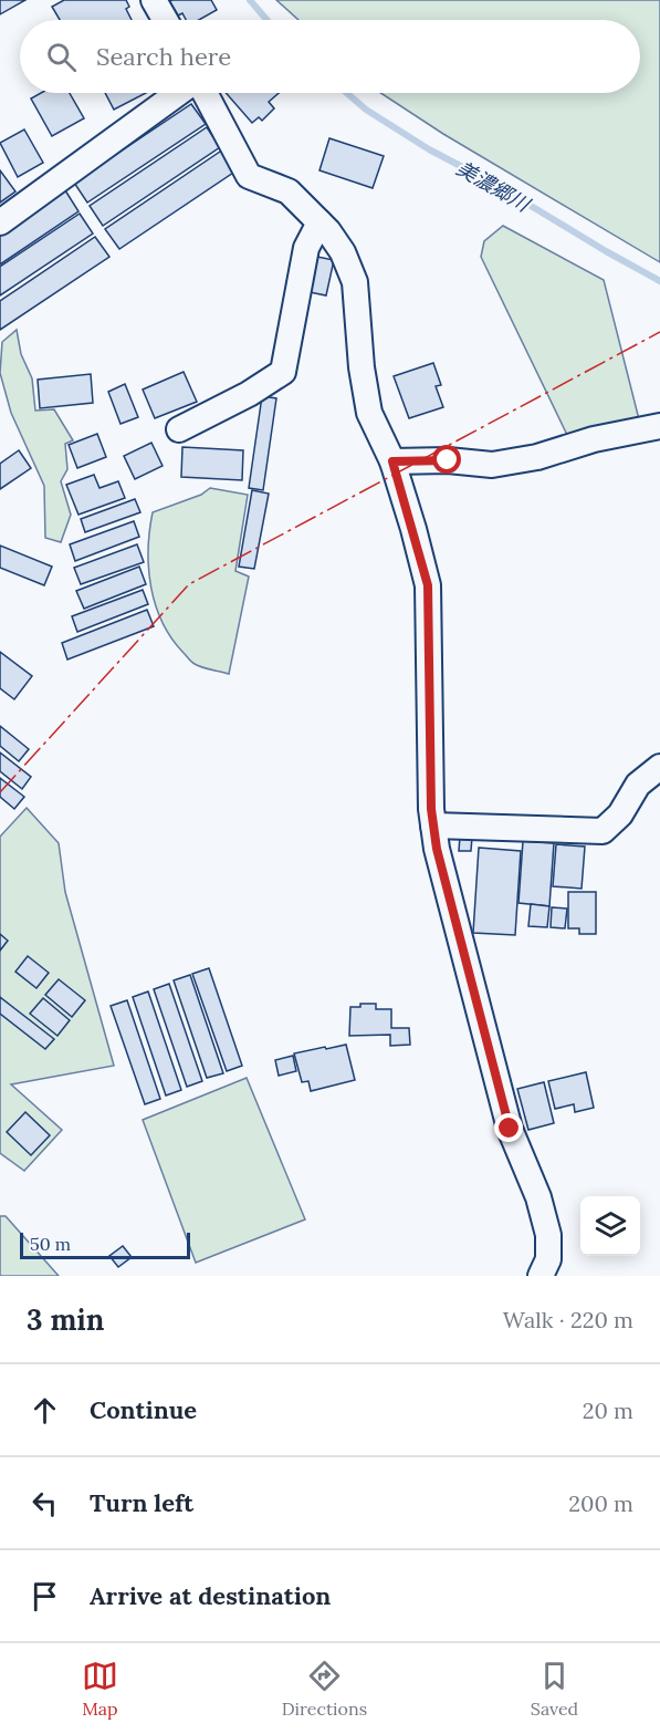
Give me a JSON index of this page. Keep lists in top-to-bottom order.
{
  "water": ["美濃郷川"],
  "scale_bar": "50 m",
  "page": {
    "search": "Search here",
    "scale": "50 m",
    "heading": ["3 min", "Walk · 220 m"],
    "list": [
      ["Continue", "20 m"],
      ["Turn left", "200 m"],
      "Arrive at destination"
    ],
    "nav": ["Map", "Directions", "Saved"]
  }
}
